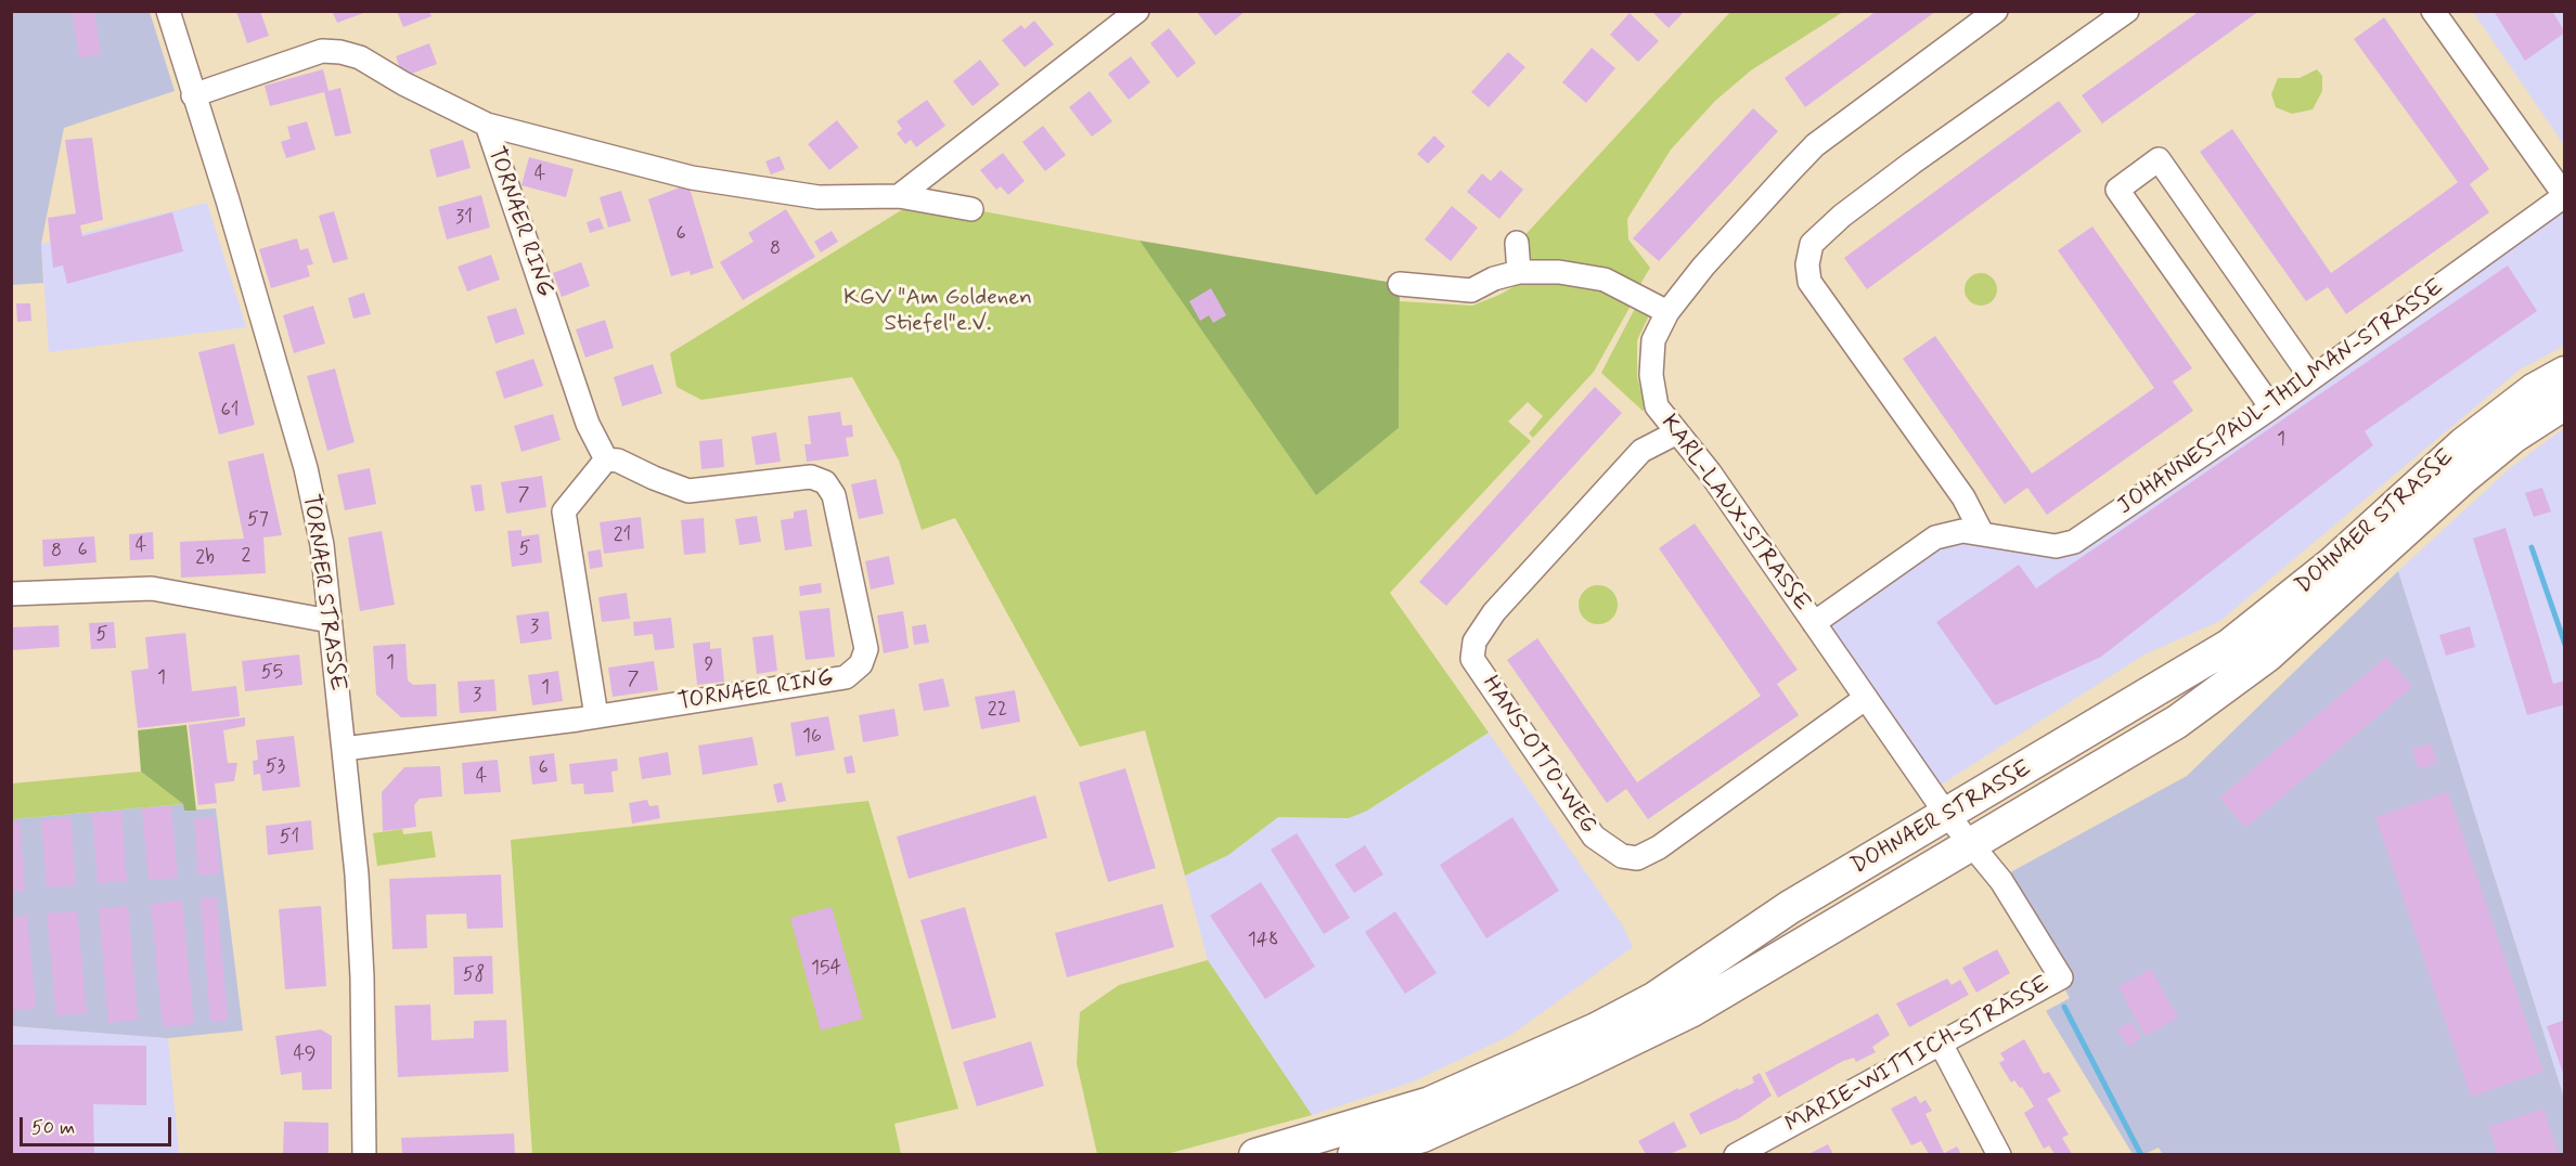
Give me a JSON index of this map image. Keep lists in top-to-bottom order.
{
  "streets": {
    "main road": ["DOHNAER STRASSE"],
    "street": [
      "TORNAER RING",
      "JOHANNES-PAUL-THILMAN-STRASSE",
      "KARL-LAUX-STRASSE",
      "TORNAER STRASSE",
      "HANS-OTTO-WEG",
      "MARIE-WITTICH-STRASSE"
    ]
  },
  "crossings": [
    ["TORNAER RING", "TORNAER STRASSE"],
    ["JOHANNES-PAUL-THILMAN-STRASSE", "KARL-LAUX-STRASSE"],
    ["KARL-LAUX-STRASSE", "DOHNAER STRASSE"],
    ["KARL-LAUX-STRASSE", "HANS-OTTO-WEG"],
    ["KARL-LAUX-STRASSE", "MARIE-WITTICH-STRASSE"],
    ["DOHNAER STRASSE", "MARIE-WITTICH-STRASSE"]
  ],
  "parks": ["KGV \"Am Goldenen Stiefel\"e.V."],
  "house_numbers": [
    "4",
    "31",
    "6",
    "8",
    "61",
    "1",
    "7",
    "57",
    "21",
    "4",
    "5",
    "6",
    "8",
    "2",
    "2b",
    "3",
    "5",
    "1",
    "9",
    "55",
    "1",
    "7",
    "1",
    "3",
    "22",
    "16",
    "53",
    "6",
    "4",
    "51",
    "148",
    "154",
    "58",
    "49"
  ],
  "scale_bar": "50 m"
}
